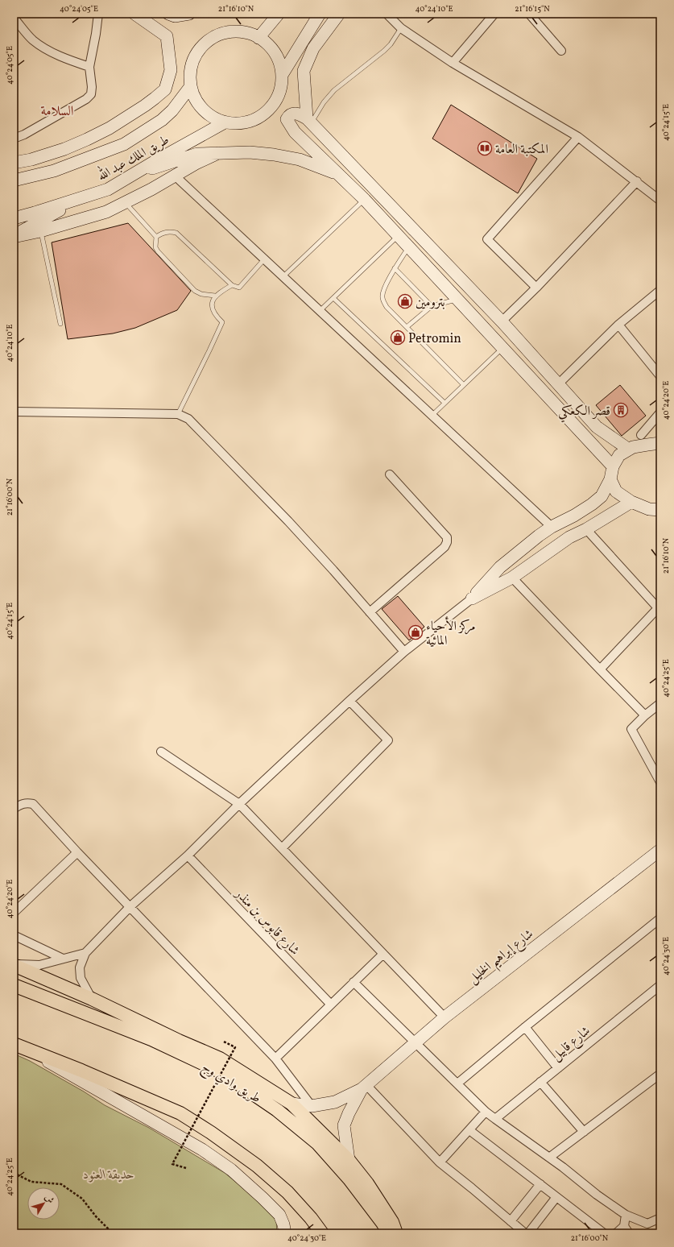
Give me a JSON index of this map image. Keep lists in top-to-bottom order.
{
  "streets": {
    "main road": ["طريق وادي وج"],
    "street": [
      "طريق الملك عبد الله",
      "شارع قابوس بن منذر",
      "شارع إبراهيم الخليل",
      "شارع قابيل"
    ]
  },
  "districts": ["السلامة"],
  "parks": ["حديقة العنود"],
  "places": {
    "library": ["المكتبة العامة"],
    "shop": ["بترومين", "Petromin", "مركز الأحياء المائية"],
    "building": ["قصر الكعكي"]
  },
  "north": "top right",
  "coordinates": [
    "40°24'05\"E",
    "21°16'10\"N",
    "40°24'10\"E",
    "21°16'15\"N",
    "40°24'15\"E",
    "40°24'20\"E",
    "21°16'00\"N",
    "40°24'25\"E",
    "40°24'30\"E"
  ]
}
